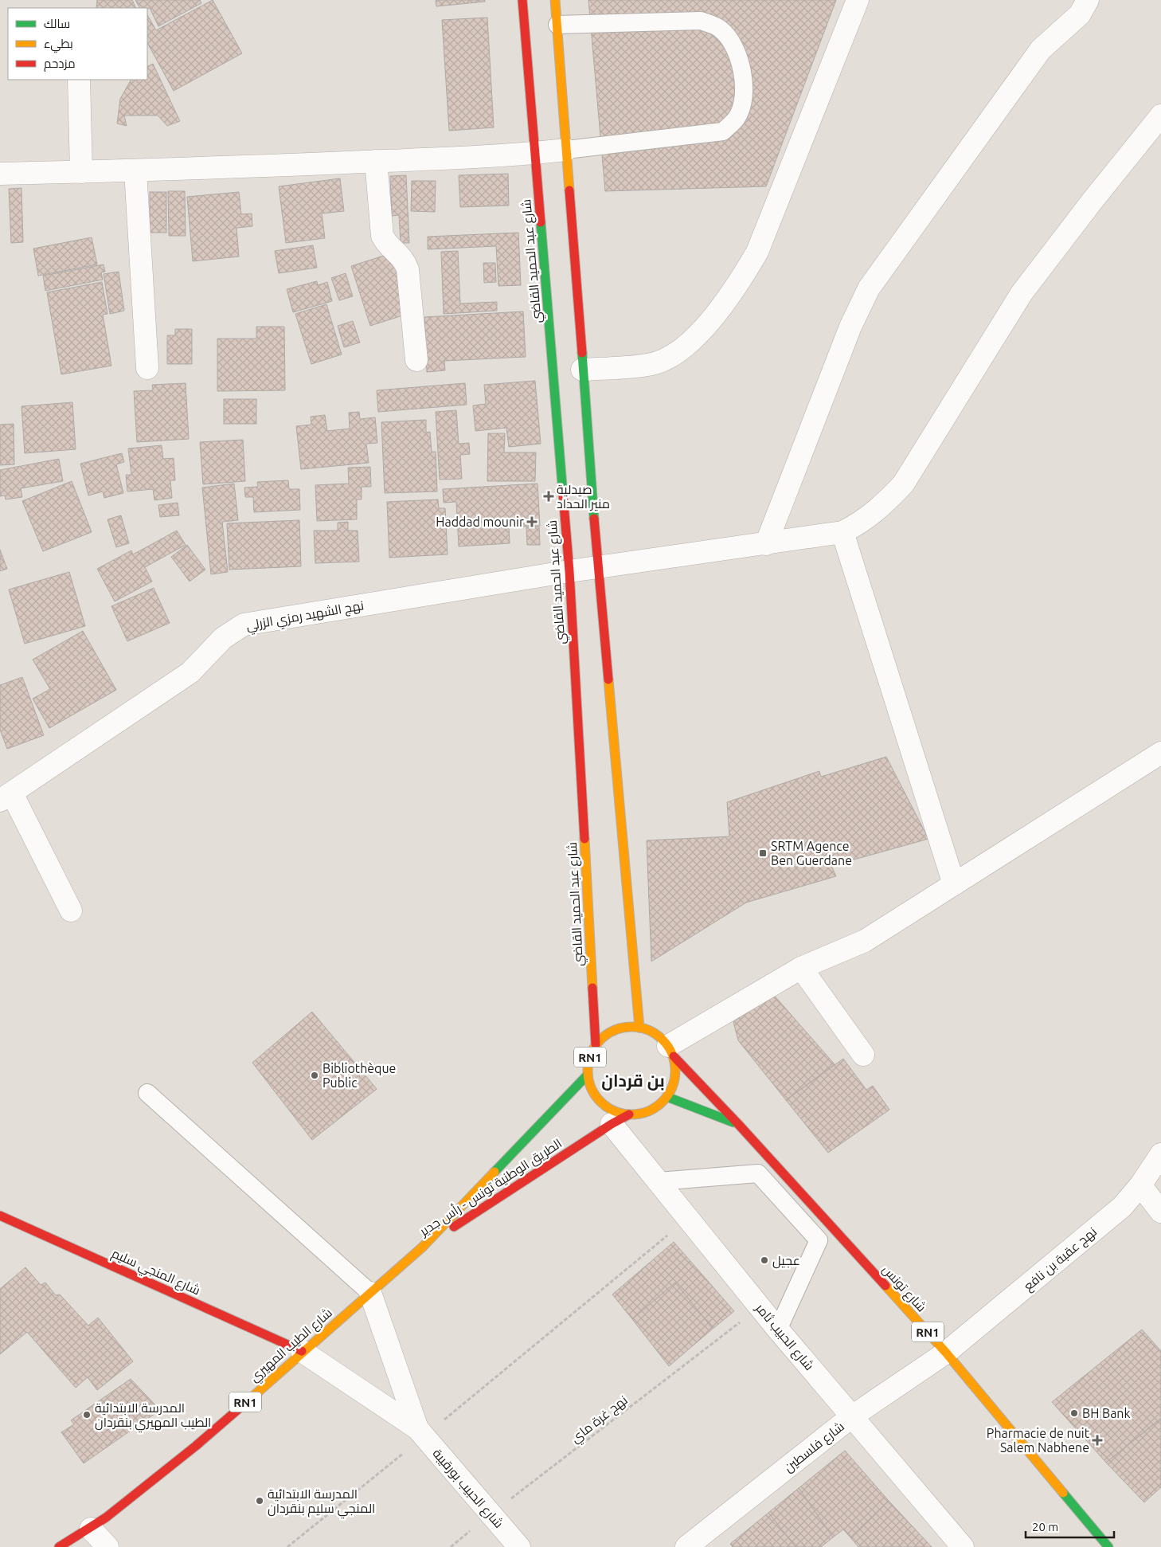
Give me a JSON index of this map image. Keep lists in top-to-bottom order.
{
  "streets": {
    "main road": [
      "شارع عبد الحميد القاضي",
      "RN1",
      "الطريق الوطنية تونس - رأس جدير",
      "شارع المنجي سليم",
      "شارع تونس",
      "شارع الطيب المهيري"
    ],
    "street": [
      "نهج الشهيد رمزي الزرلي",
      "نهج عقبة بن نافع",
      "شارع الحبيب ثامر",
      "شارع فلسطين",
      "شارع الحبيب بورقيبة"
    ],
    "path": ["نهج غرة ماي"]
  },
  "crossings": [
    ["شارع عبد الحميد القاضي", "نهج الشهيد رمزي الزرلي"],
    ["شارع عبد الحميد القاضي", "RN1"],
    ["شارع عبد الحميد القاضي", "الطريق الوطنية تونس - رأس جدير"],
    ["شارع عبد الحميد القاضي", "شارع الحبيب ثامر"],
    ["RN1", "الطريق الوطنية تونس - رأس جدير"],
    ["RN1", "شارع تونس"],
    ["RN1", "شارع الحبيب ثامر"],
    ["الطريق الوطنية تونس - رأس جدير", "شارع الحبيب ثامر"],
    ["الطريق الوطنية تونس - رأس جدير", "شارع الطيب المهيري"],
    ["نهج عقبة بن نافع", "شارع تونس"],
    ["نهج عقبة بن نافع", "شارع فلسطين"],
    ["شارع المنجي سليم", "شارع الطيب المهيري"],
    ["شارع تونس", "شارع فلسطين"],
    ["شارع الحبيب ثامر", "نهج غرة ماي"],
    ["شارع الحبيب ثامر", "شارع فلسطين"],
    ["نهج غرة ماي", "شارع الحبيب بورقيبة"]
  ],
  "districts": ["بن قردان"],
  "places": {
    "health": ["صيدلية منير الحداد", "Haddad mounir", "Pharmacie de nuit Salem Nabhene"],
    "transit": ["SRTM Agence Ben Guerdane"],
    "other": [
      "Bibliothèque Public",
      "عجيل",
      "BH Bank",
      "المدرسة الابتدائية الطيب المهيري بنقردان",
      "المدرسة الابتدائية المنجي سليم بنقردان"
    ]
  },
  "legend": ["سالك", "بطيء", "مزدحم"],
  "scale_bar": "20 m"
}
